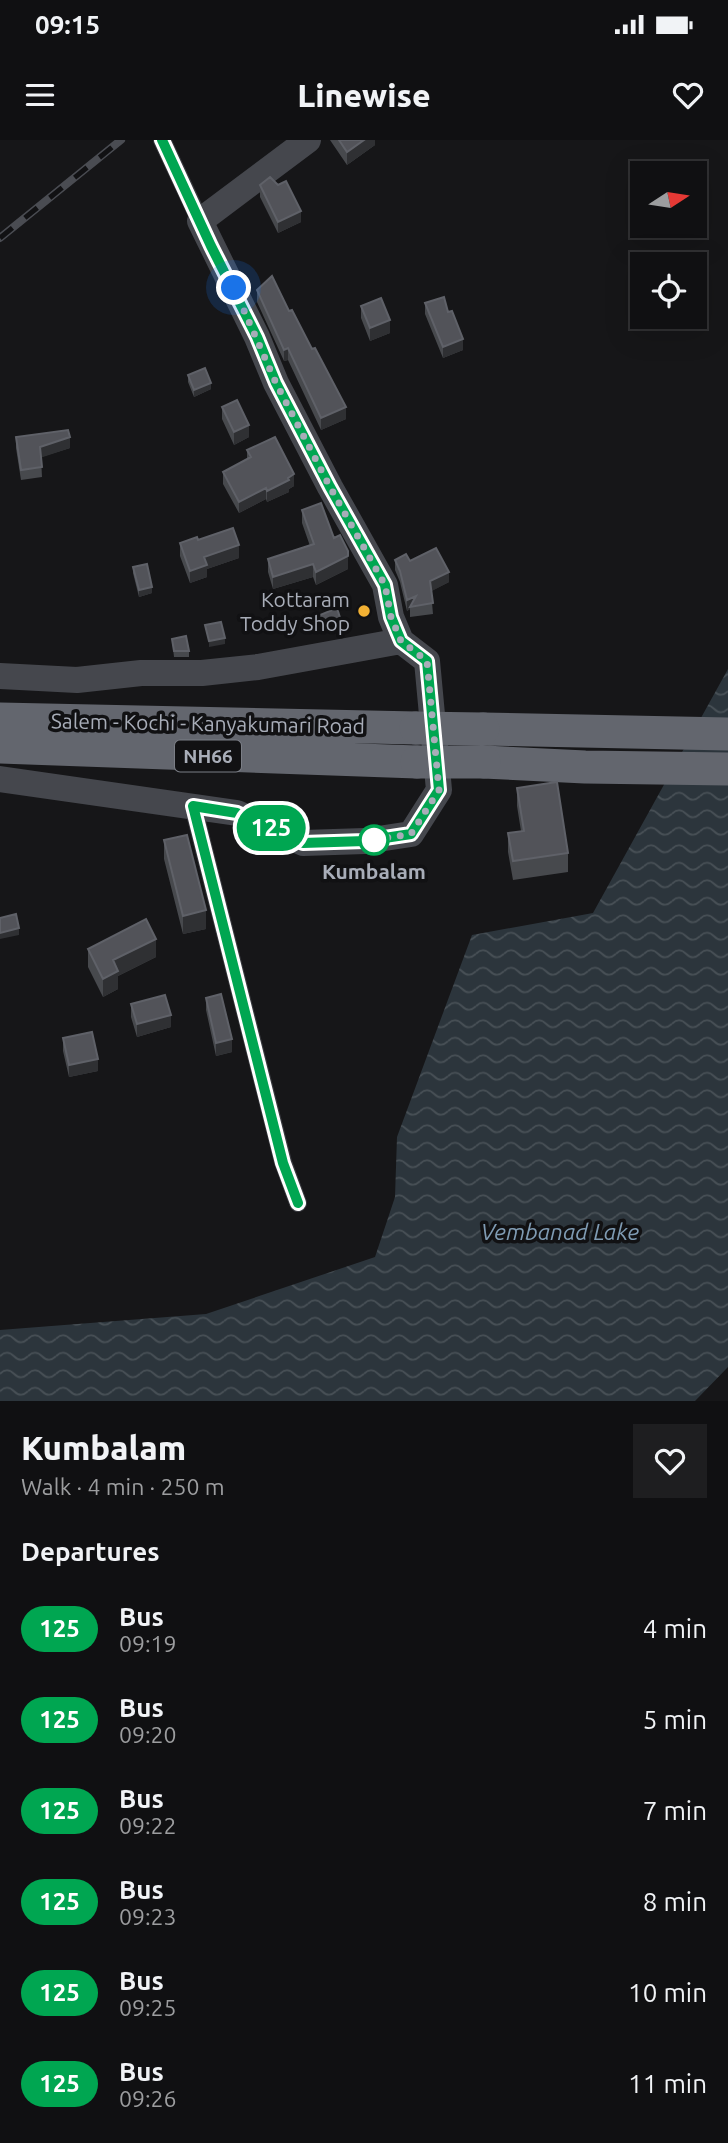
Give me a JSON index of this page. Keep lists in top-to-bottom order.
{
  "streets": {
    "highway": ["Salem - Kochi - Kanyakumari Road", "NH66"]
  },
  "crossings": [
    ["Salem - Kochi - Kanyakumari Road", "NH66"]
  ],
  "water": ["Vembanad Lake"],
  "places": ["Kottaram Toddy Shop", "Kumbalam"],
  "lines": ["bus line 125"],
  "north": "right",
  "page": {
    "status": "09:15",
    "header": "Linewise",
    "on_map": "125",
    "heading": [
      ["Kumbalam", "Walk · 4 min · 250 m"],
      "Departures"
    ],
    "list": [
      {
        "mark": "125",
        "name": "Bus",
        "note": "09:19",
        "value": "4 min"
      },
      {
        "mark": "125",
        "name": "Bus",
        "note": "09:20",
        "value": "5 min"
      },
      {
        "mark": "125",
        "name": "Bus",
        "note": "09:22",
        "value": "7 min"
      },
      {
        "mark": "125",
        "name": "Bus",
        "note": "09:23",
        "value": "8 min"
      },
      {
        "mark": "125",
        "name": "Bus",
        "note": "09:25",
        "value": "10 min"
      },
      {
        "mark": "125",
        "name": "Bus",
        "note": "09:26",
        "value": "11 min"
      }
    ]
  }
}
